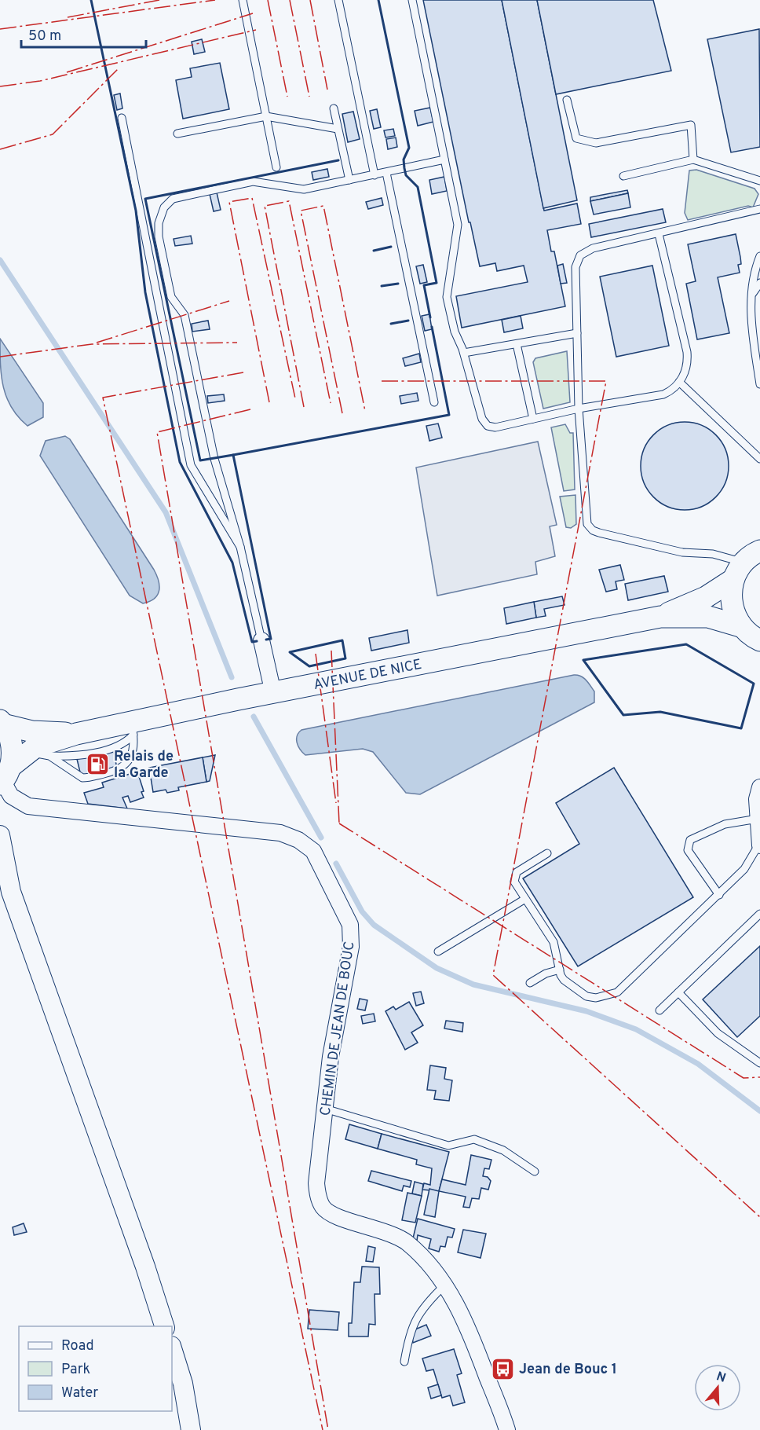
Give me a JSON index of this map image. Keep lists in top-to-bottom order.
{
  "streets": {
    "main road": ["AVENUE DE NICE"],
    "street": ["CHEMIN DE JEAN DE BOUC"]
  },
  "crossings": [
    ["AVENUE DE NICE", "CHEMIN DE JEAN DE BOUC"]
  ],
  "places": {
    "fuel station": ["Relais de la Garde"],
    "bus stop": ["Jean de Bouc 1"]
  },
  "legend": ["Road", "Park", "Water"],
  "scale_bar": "50 m",
  "north": "top"
}
